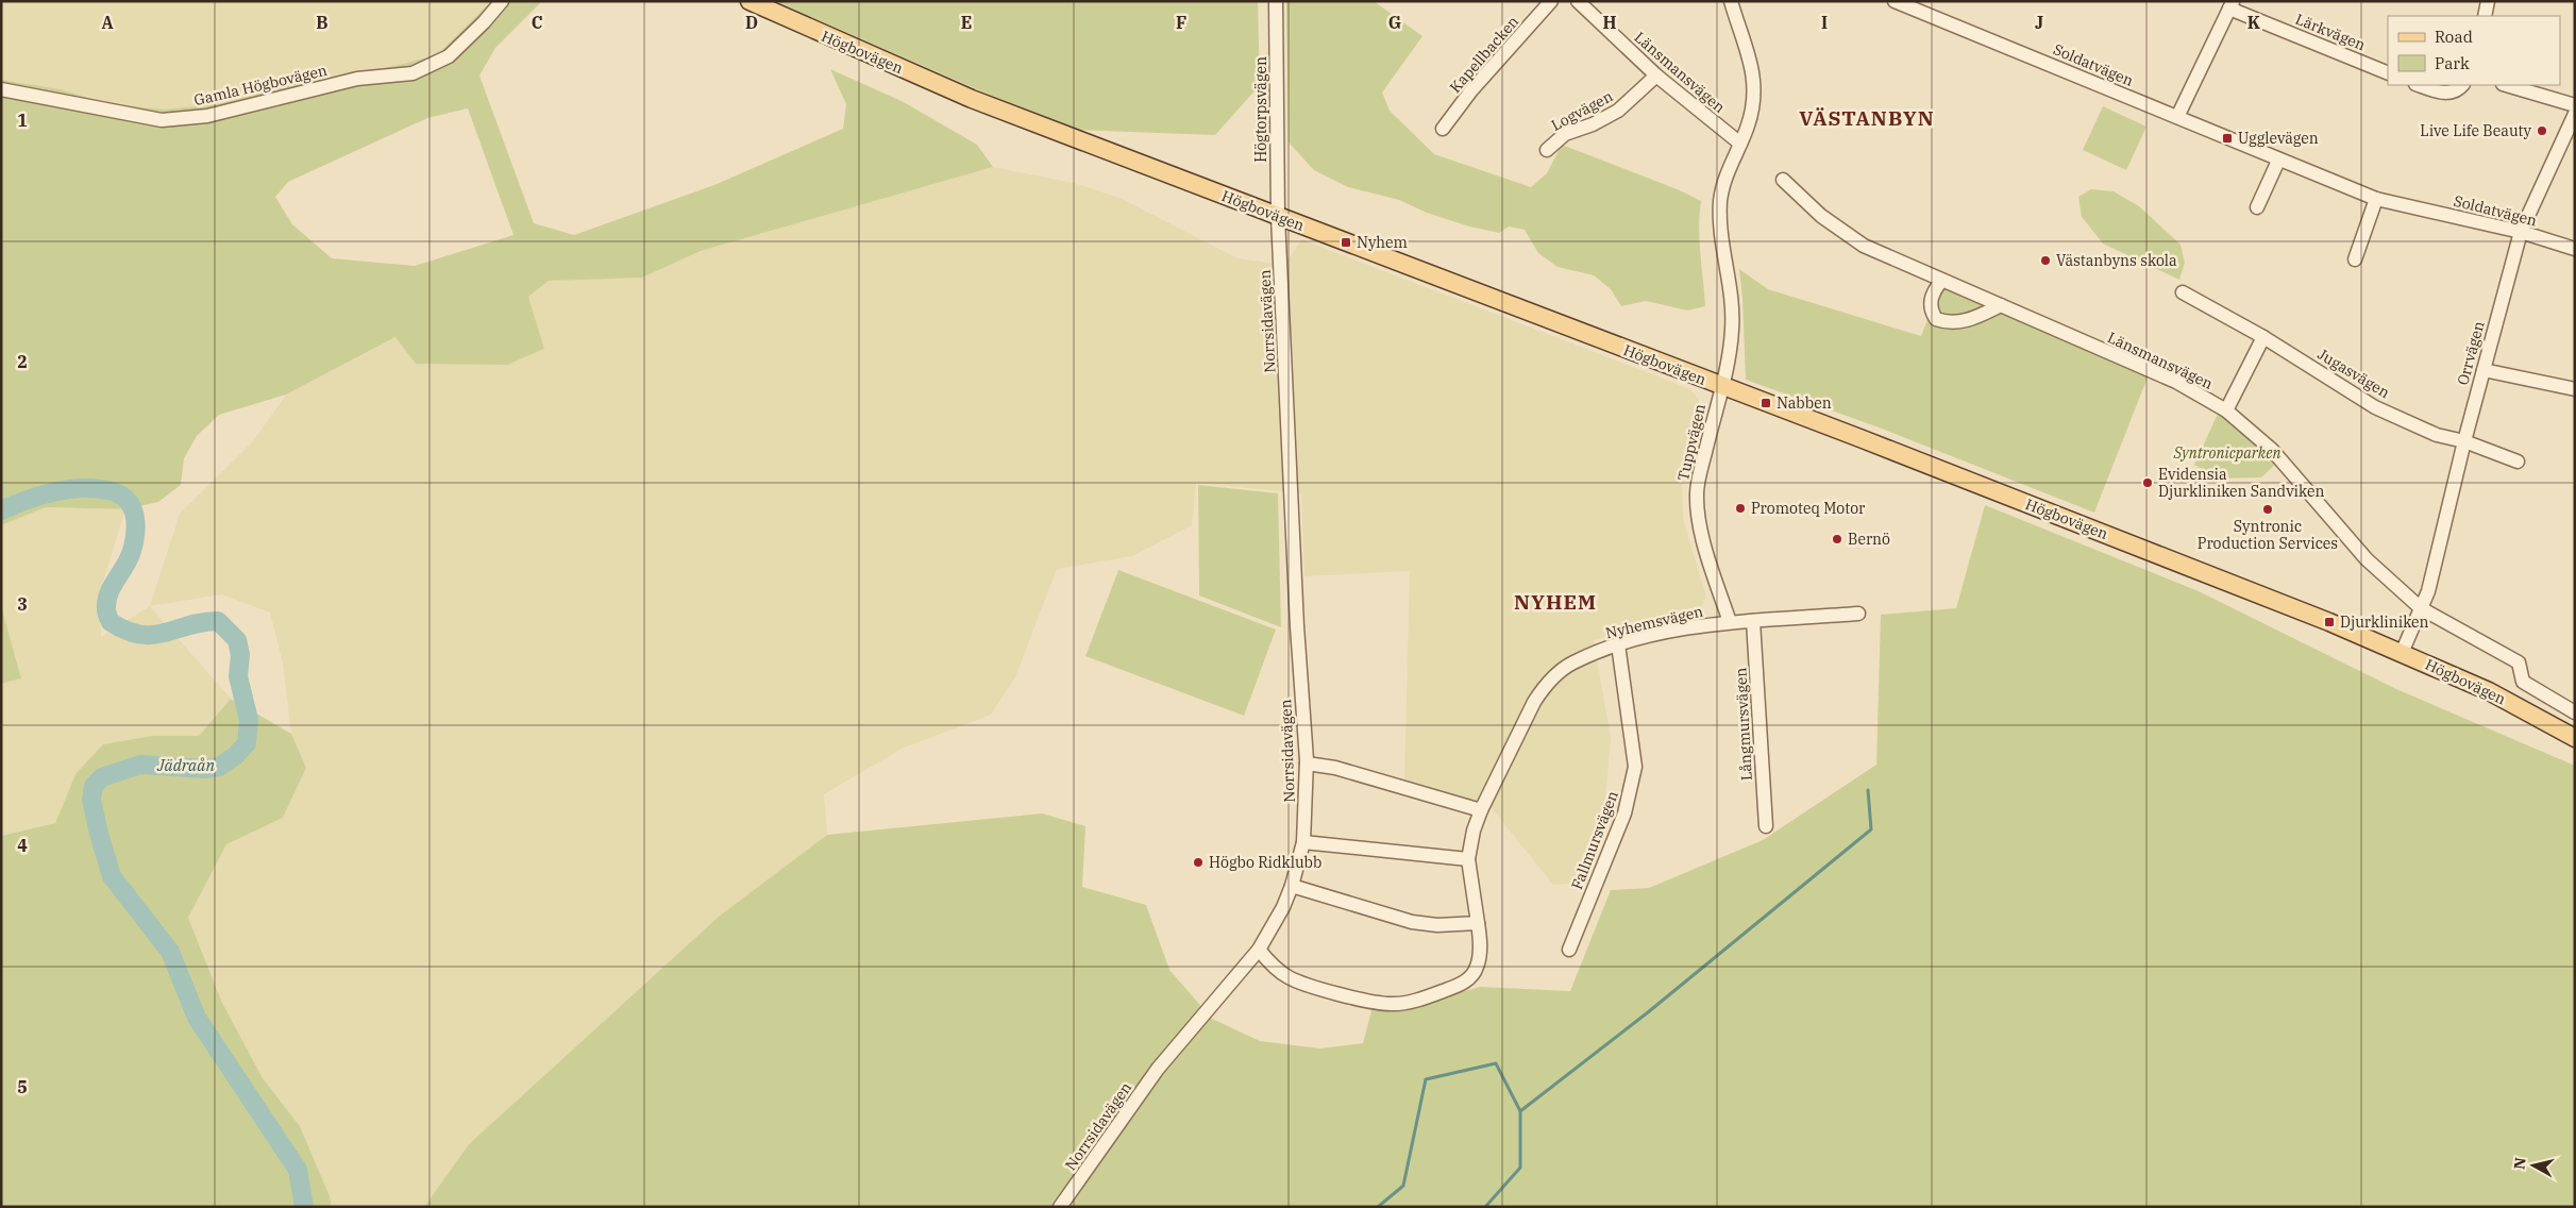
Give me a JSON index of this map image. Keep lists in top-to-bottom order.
{
  "streets": {
    "main road": ["Högbovägen"],
    "street": [
      "Lärkvägen",
      "Kapellbacken",
      "Soldatvägen",
      "Länsmansvägen",
      "Gamla Högbovägen",
      "Högtorpsvägen",
      "Logvägen",
      "Norrsidavägen",
      "Orrvägen",
      "Jugasvägen",
      "Tuppvägen",
      "Nyhemsvägen",
      "Långmursvägen",
      "Fallmursvägen"
    ]
  },
  "crossings": [
    ["Högbovägen", "Högtorpsvägen"],
    ["Högbovägen", "Norrsidavägen"],
    ["Högbovägen", "Orrvägen"],
    ["Högbovägen", "Tuppvägen"],
    ["Soldatvägen", "Orrvägen"],
    ["Länsmansvägen", "Logvägen"],
    ["Länsmansvägen", "Orrvägen"],
    ["Länsmansvägen", "Tuppvägen"],
    ["Högtorpsvägen", "Norrsidavägen"],
    ["Orrvägen", "Jugasvägen"],
    ["Tuppvägen", "Nyhemsvägen"],
    ["Nyhemsvägen", "Långmursvägen"],
    ["Nyhemsvägen", "Fallmursvägen"]
  ],
  "districts": ["VÄSTANBYN", "NYHEM"],
  "water": ["Jädraån"],
  "parks": ["Syntronicparken"],
  "places": {
    "other": [
      "Live Life Beauty",
      "Västanbyns skola",
      "Evidensia Djurkliniken Sandviken",
      "Promoteq Motor",
      "Syntronic Production Services",
      "Bernö",
      "Högbo Ridklubb"
    ],
    "transit": [
      "Ugglevägen",
      "Nyhem",
      "Nabben",
      "Djurkliniken"
    ]
  },
  "legend": ["Road", "Park"],
  "north": "left",
  "grid": {
    "columns": [
      "A",
      "B",
      "C",
      "D",
      "E",
      "F",
      "G",
      "H",
      "I",
      "J",
      "K"
    ],
    "rows": [
      "1",
      "2",
      "3",
      "4",
      "5"
    ]
  }
}
